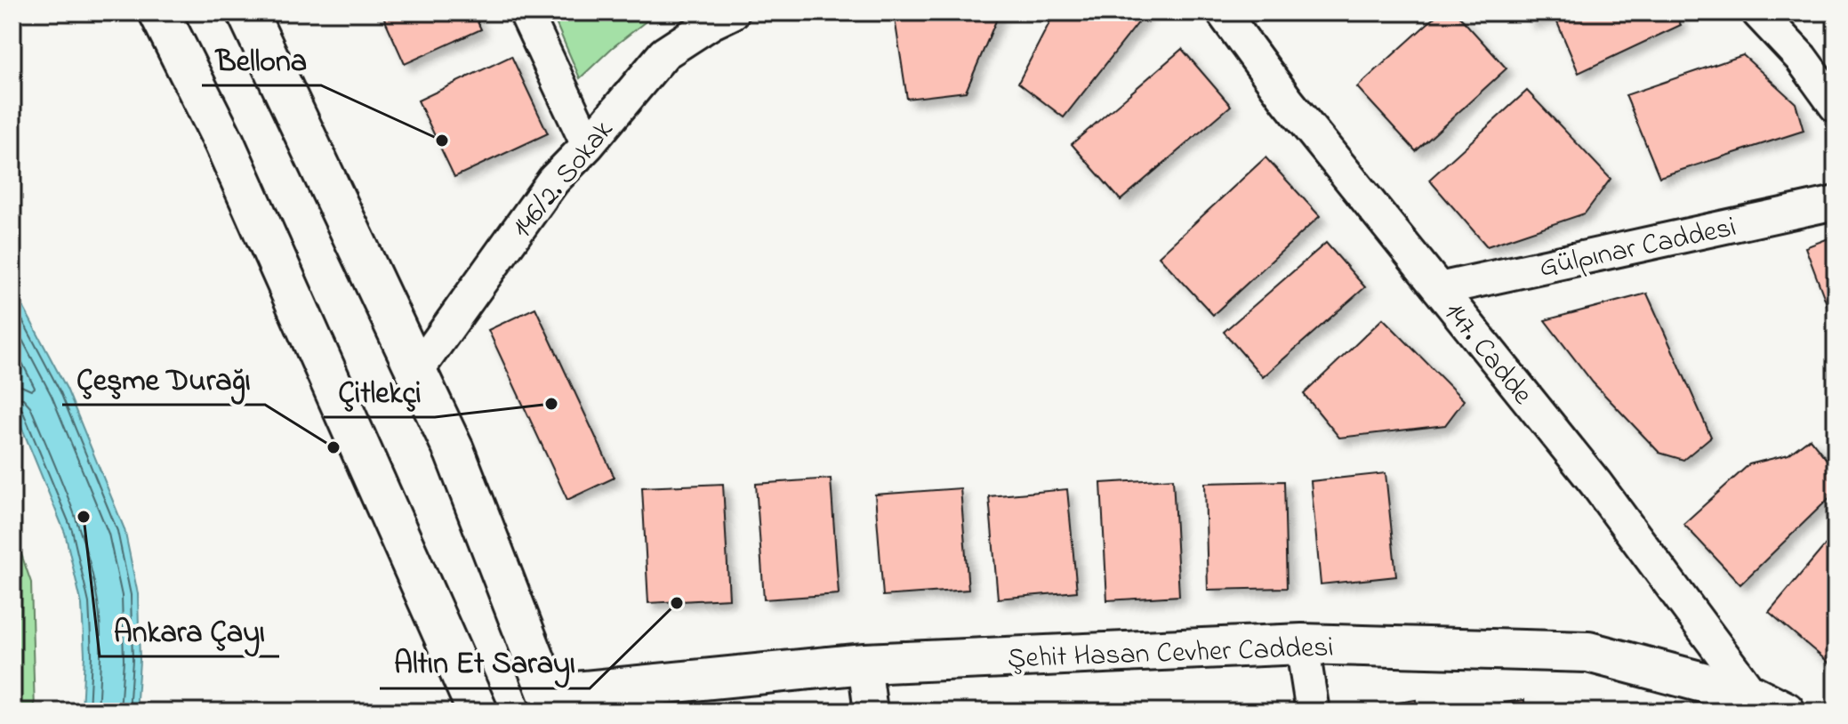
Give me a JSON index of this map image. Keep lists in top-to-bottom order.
{
  "streets": {
    "main road": ["Şehit Hasan Cevher Caddesi"],
    "street": ["146/2. Sokak", "Gülpınar Caddesi", "147. Cadde"]
  },
  "crossings": [
    ["Gülpınar Caddesi", "147. Cadde"],
    ["147. Cadde", "Şehit Hasan Cevher Caddesi"]
  ],
  "places": [
    "Bellona",
    "Çitlekçi",
    "Çeşme Durağı",
    "Ankara Çayı",
    "Altın Et Sarayı"
  ]
}
